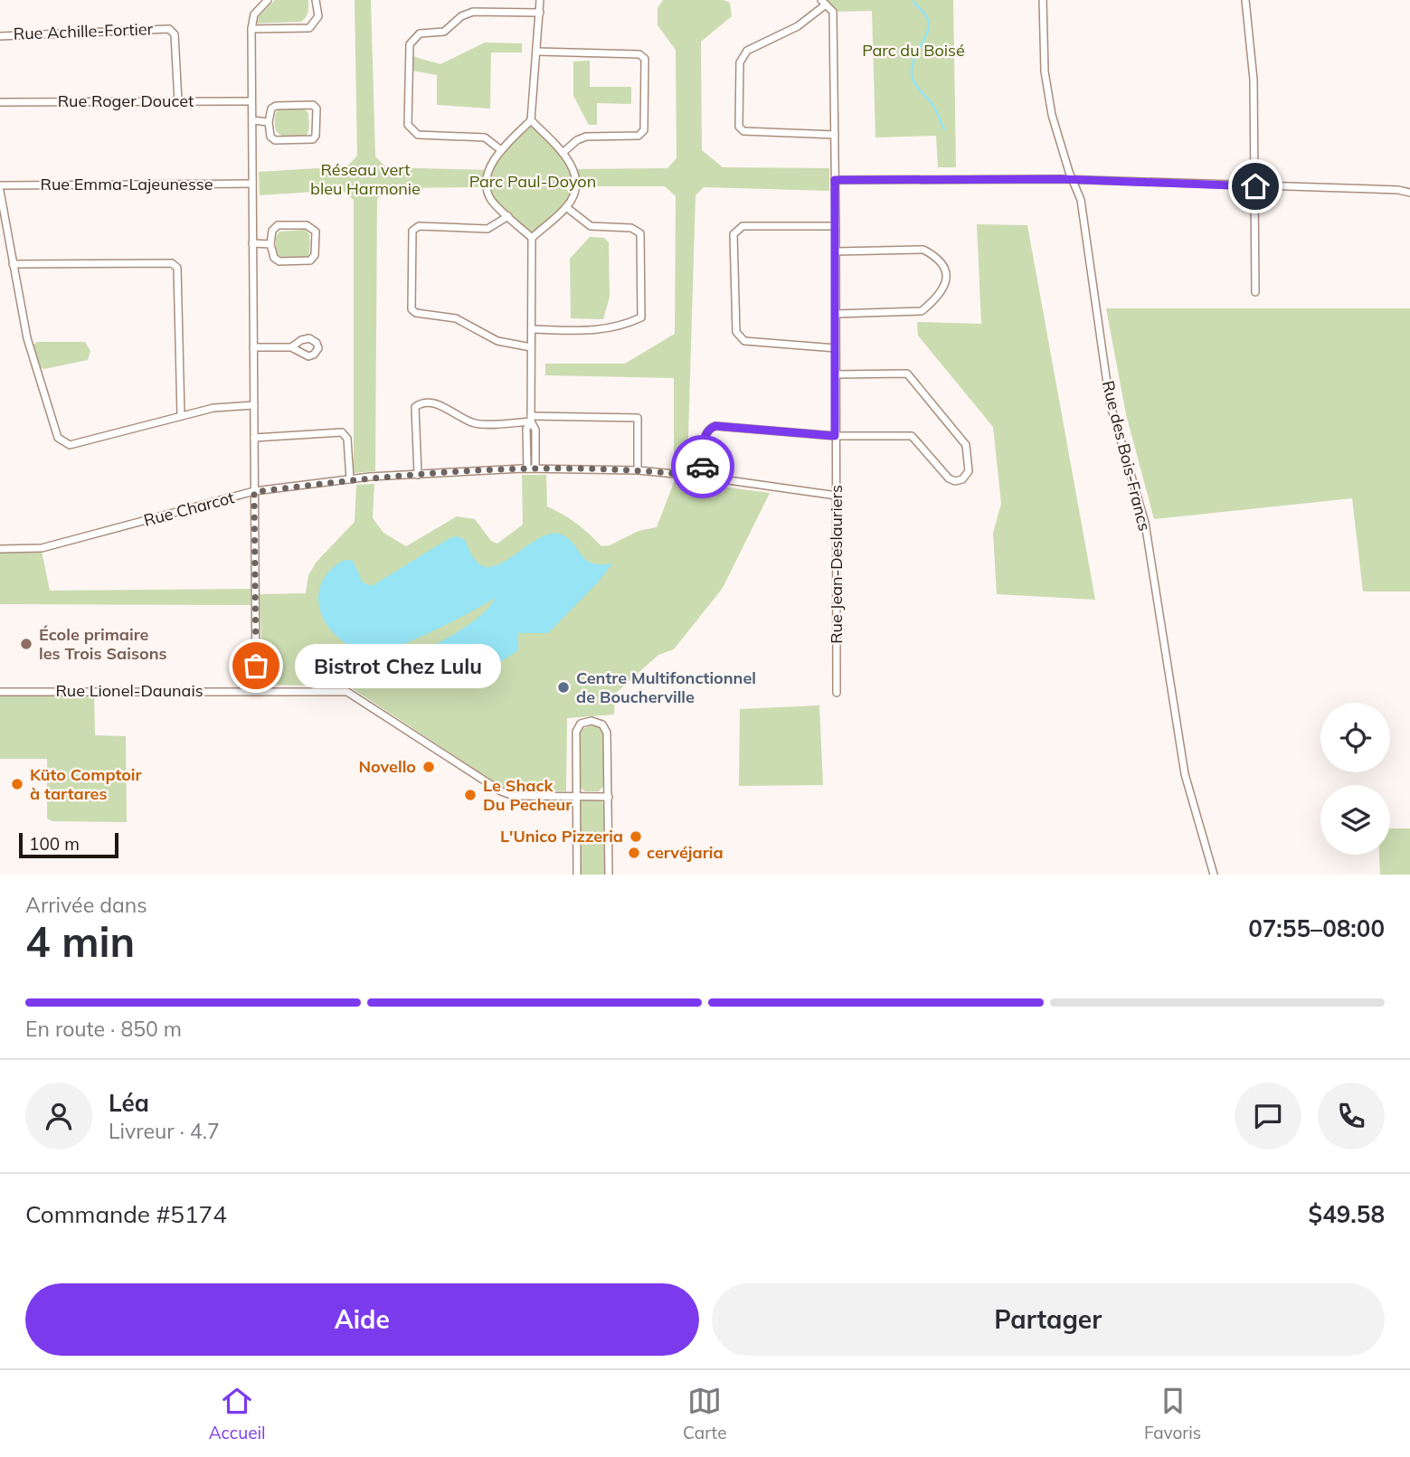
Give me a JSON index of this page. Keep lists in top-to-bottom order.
{
  "streets": {
    "street": [
      "Rue Achille-Fortier",
      "Rue Roger Doucet",
      "Rue Emma-Lajeunesse",
      "Rue des Bois-Francs",
      "Rue Charcot",
      "Rue Jean-Deslauriers",
      "Rue Lionel-Daunais"
    ]
  },
  "crossings": [
    ["Rue Achille-Fortier", "Rue Roger Doucet"],
    ["Rue Charcot", "Rue Jean-Deslauriers"]
  ],
  "parks": ["Parc du Boisé", "Réseau vert bleu Harmonie", "Parc Paul-Doyon"],
  "places": [
    "École primaire les Trois Saisons",
    "Bistrot Chez Lulu",
    "Centre Multifonctionnel de Boucherville",
    "Novello",
    "Küto Comptoir à tartares",
    "Le Shack Du Pecheur",
    "L'Unico Pizzeria",
    "cervéjaria"
  ],
  "scale_bar": "100 m",
  "page": {
    "bubble": "Bistrot Chez Lulu",
    "scale": "100 m",
    "heading": ["4 min", "Arrivée dans", "07:55–08:00"],
    "panel": [
      "Léa",
      "Livreur · 4.7",
      "Commande #5174",
      "$49.58"
    ],
    "bar": "En route · 850 m",
    "buttons": ["Aide", "Partager"],
    "tabs": ["Accueil", "Carte", "Favoris"]
  }
}
